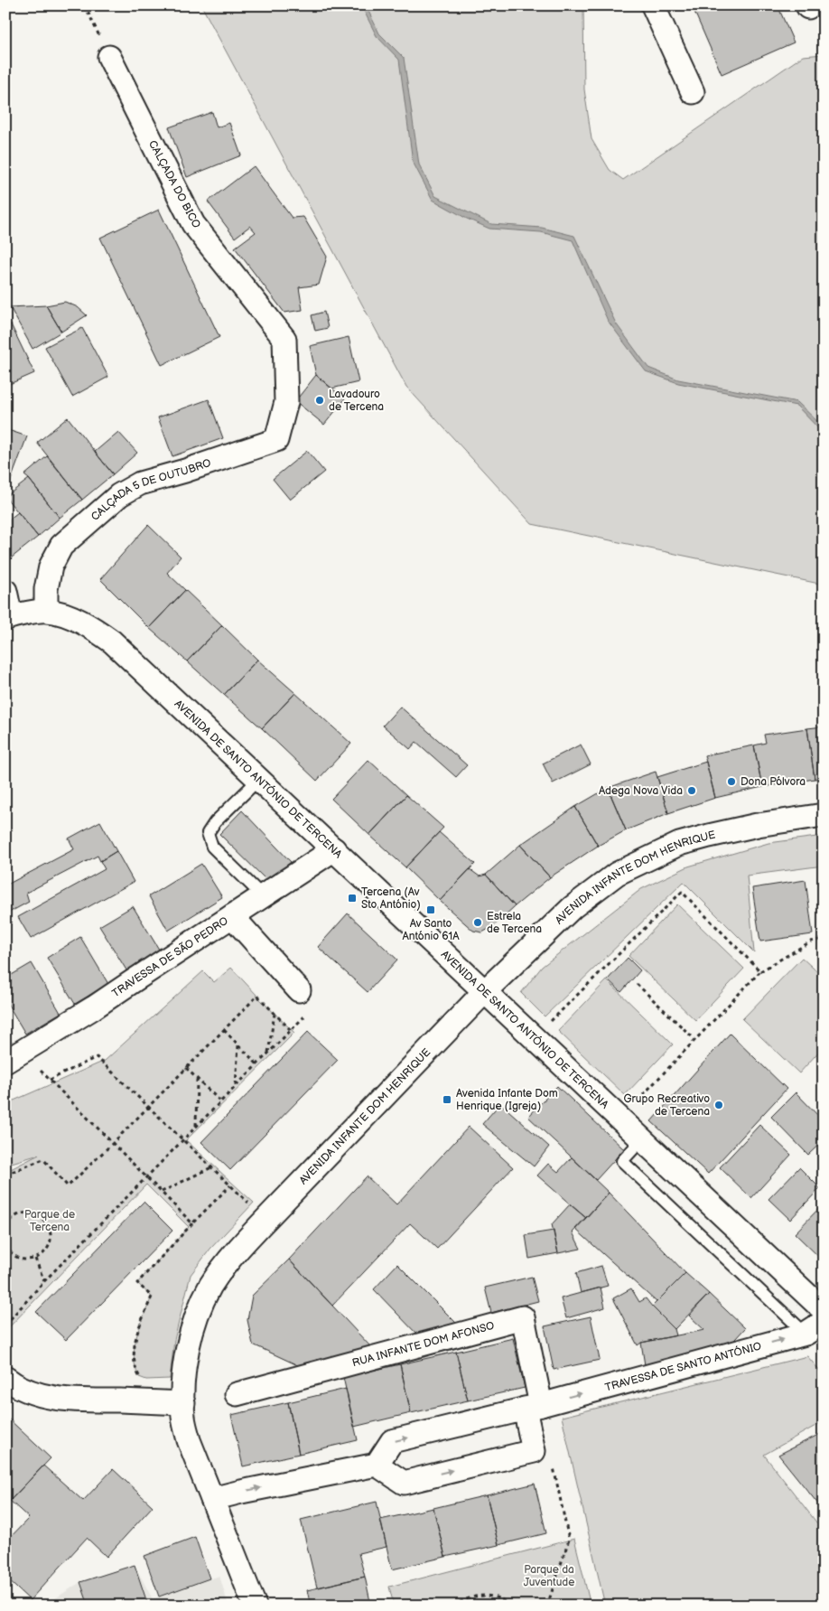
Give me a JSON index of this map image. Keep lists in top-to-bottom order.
{
  "streets": {
    "street": [
      "CALÇADA DO BICO",
      "CALÇADA 5 DE OUTUBRO",
      "AVENIDA DE SANTO ANTÓNIO DE TERCENA",
      "AVENIDA INFANTE DOM HENRIQUE",
      "TRAVESSA DE SÃO PEDRO",
      "RUA INFANTE DOM AFONSO",
      "TRAVESSA DE SANTO ANTÓNIO"
    ]
  },
  "crossings": [
    ["CALÇADA DO BICO", "CALÇADA 5 DE OUTUBRO"],
    ["CALÇADA 5 DE OUTUBRO", "AVENIDA DE SANTO ANTÓNIO DE TERCENA"],
    ["AVENIDA DE SANTO ANTÓNIO DE TERCENA", "AVENIDA INFANTE DOM HENRIQUE"],
    ["AVENIDA DE SANTO ANTÓNIO DE TERCENA", "TRAVESSA DE SÃO PEDRO"],
    ["RUA INFANTE DOM AFONSO", "TRAVESSA DE SANTO ANTÓNIO"]
  ],
  "one_way": ["TRAVESSA DE SANTO ANTÓNIO"],
  "parks": ["Parque de Tercena", "Parque da Juventude"],
  "places": {
    "other": [
      "Lavadouro de Tercena",
      "Dona Pólvora",
      "Adega Nova Vida",
      "Estrela de Tercena",
      "Grupo Recreativo de Tercena"
    ],
    "transit": ["Tercena (Av Sto António)", "Av Santo António 61A", "Avenida Infante Dom Henrique (Igreja)"]
  }
}
